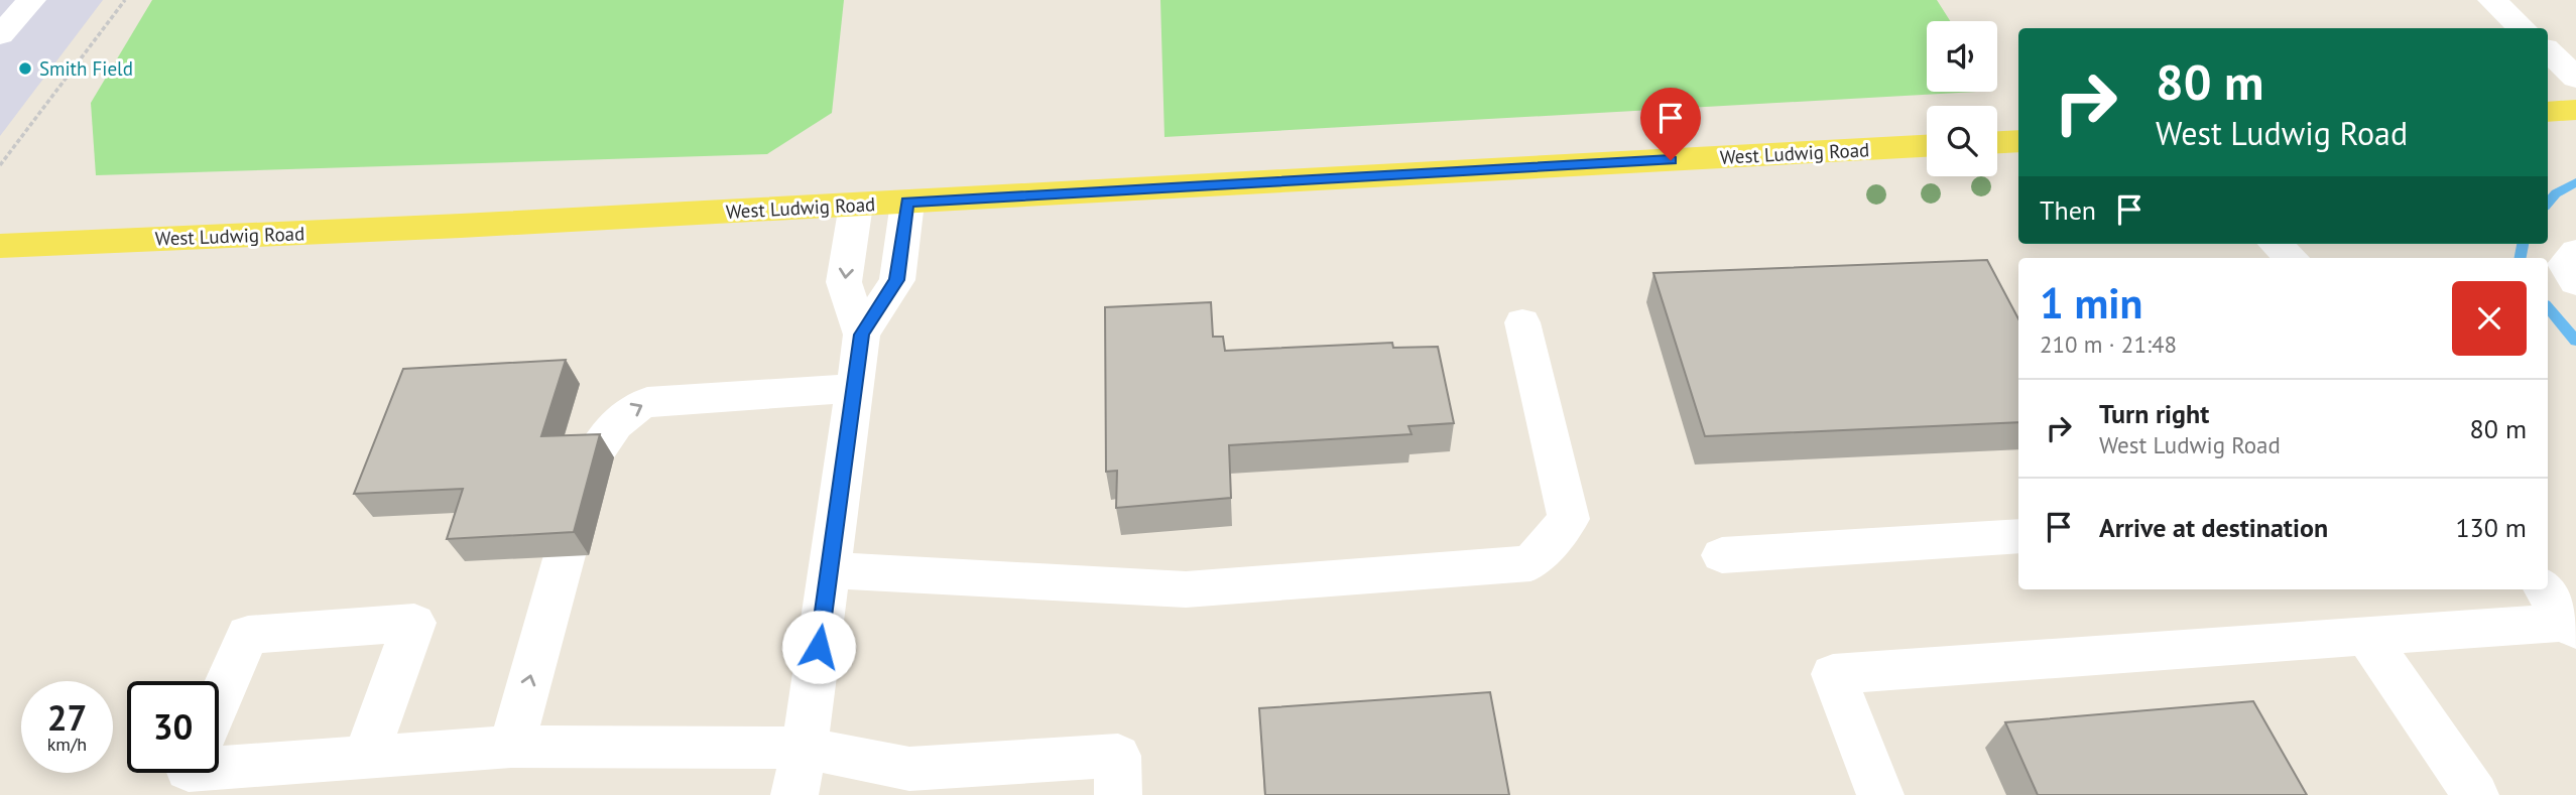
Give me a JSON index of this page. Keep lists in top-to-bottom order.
{
  "streets": {
    "main road": ["West Ludwig Road"]
  },
  "places": ["Smith Field"],
  "page": {
    "turn": ["80 m", "West Ludwig Road"],
    "then": "Then",
    "heading": ["1 min", "210 m · 21:48"],
    "list": [
      {
        "name": "Turn right",
        "note": "West Ludwig Road",
        "value": "80 m"
      },
      {
        "name": "Arrive at destination",
        "value": "130 m"
      }
    ],
    "speed": "27 km/h",
    "limit": "30"
  }
}
